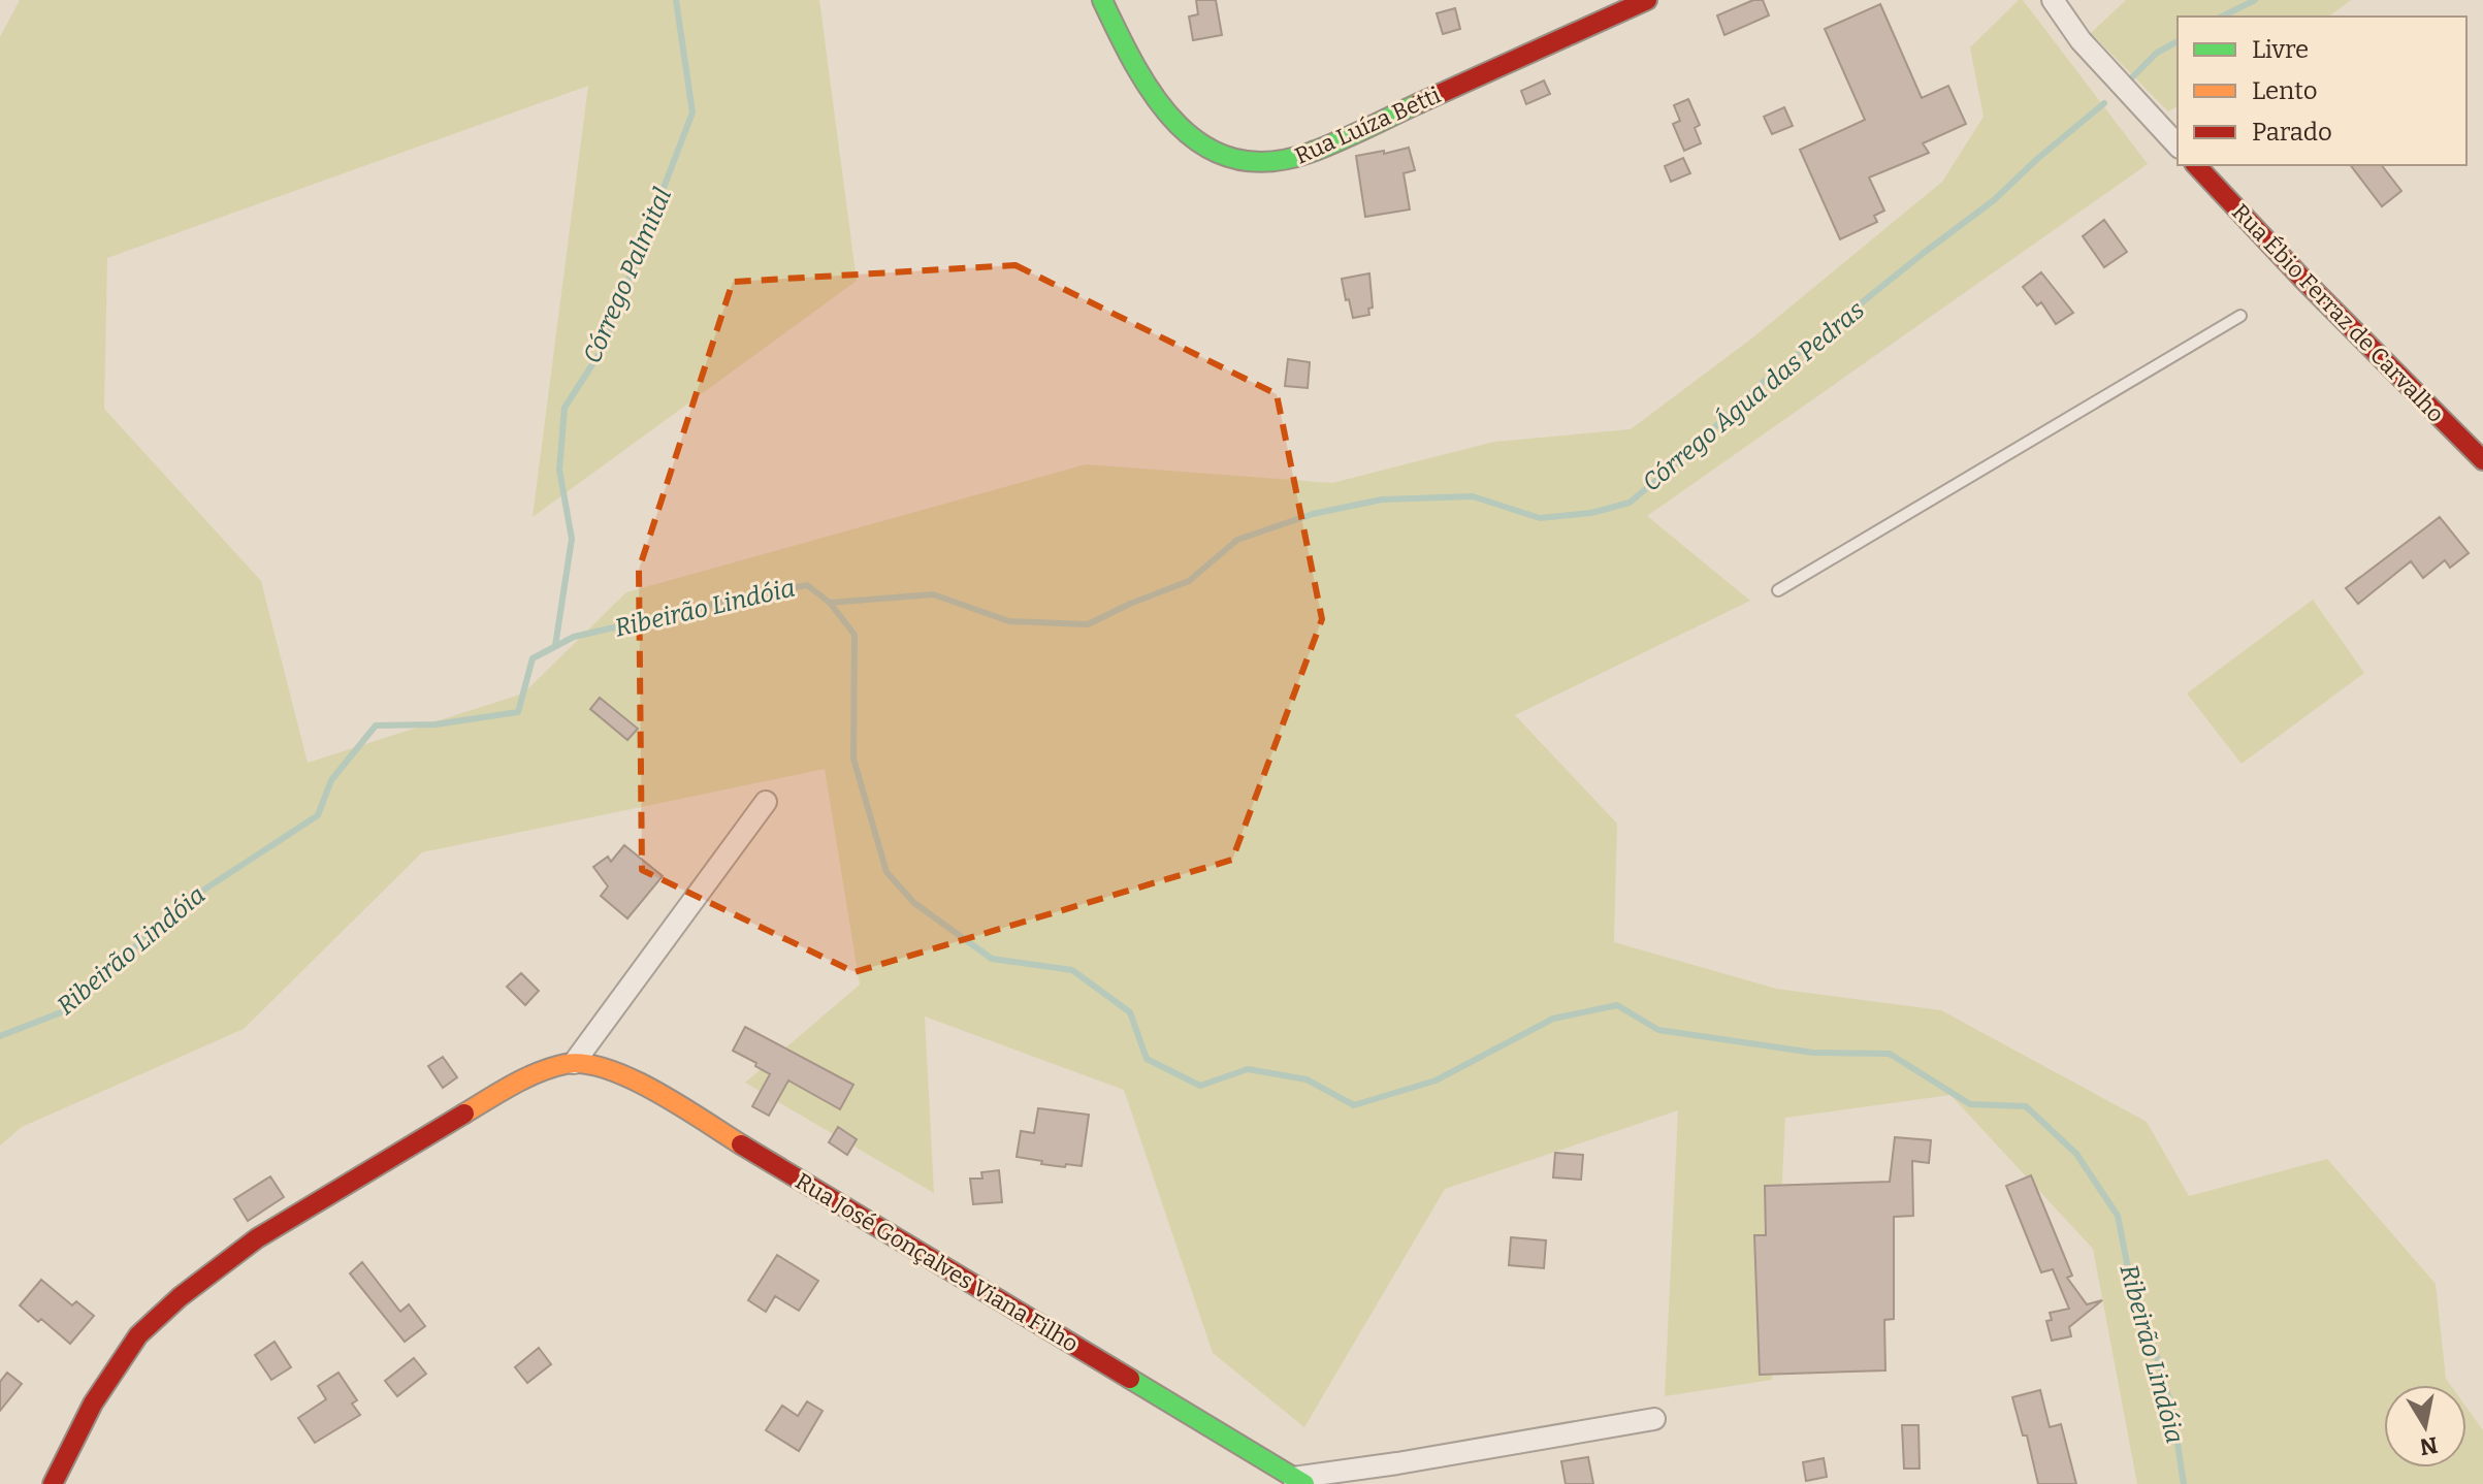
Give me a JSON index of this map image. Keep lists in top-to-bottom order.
{
  "streets": {
    "street": ["Rua Luíza Betti", "Rua Ébio Ferraz de Carvalho", "Rua José Gonçalves Viana Filho"]
  },
  "water": ["Córrego Palmital", "Córrego Água das Pedras", "Ribeirão Lindóia"],
  "legend": ["Livre", "Lento", "Parado"],
  "north": "bottom"
}
